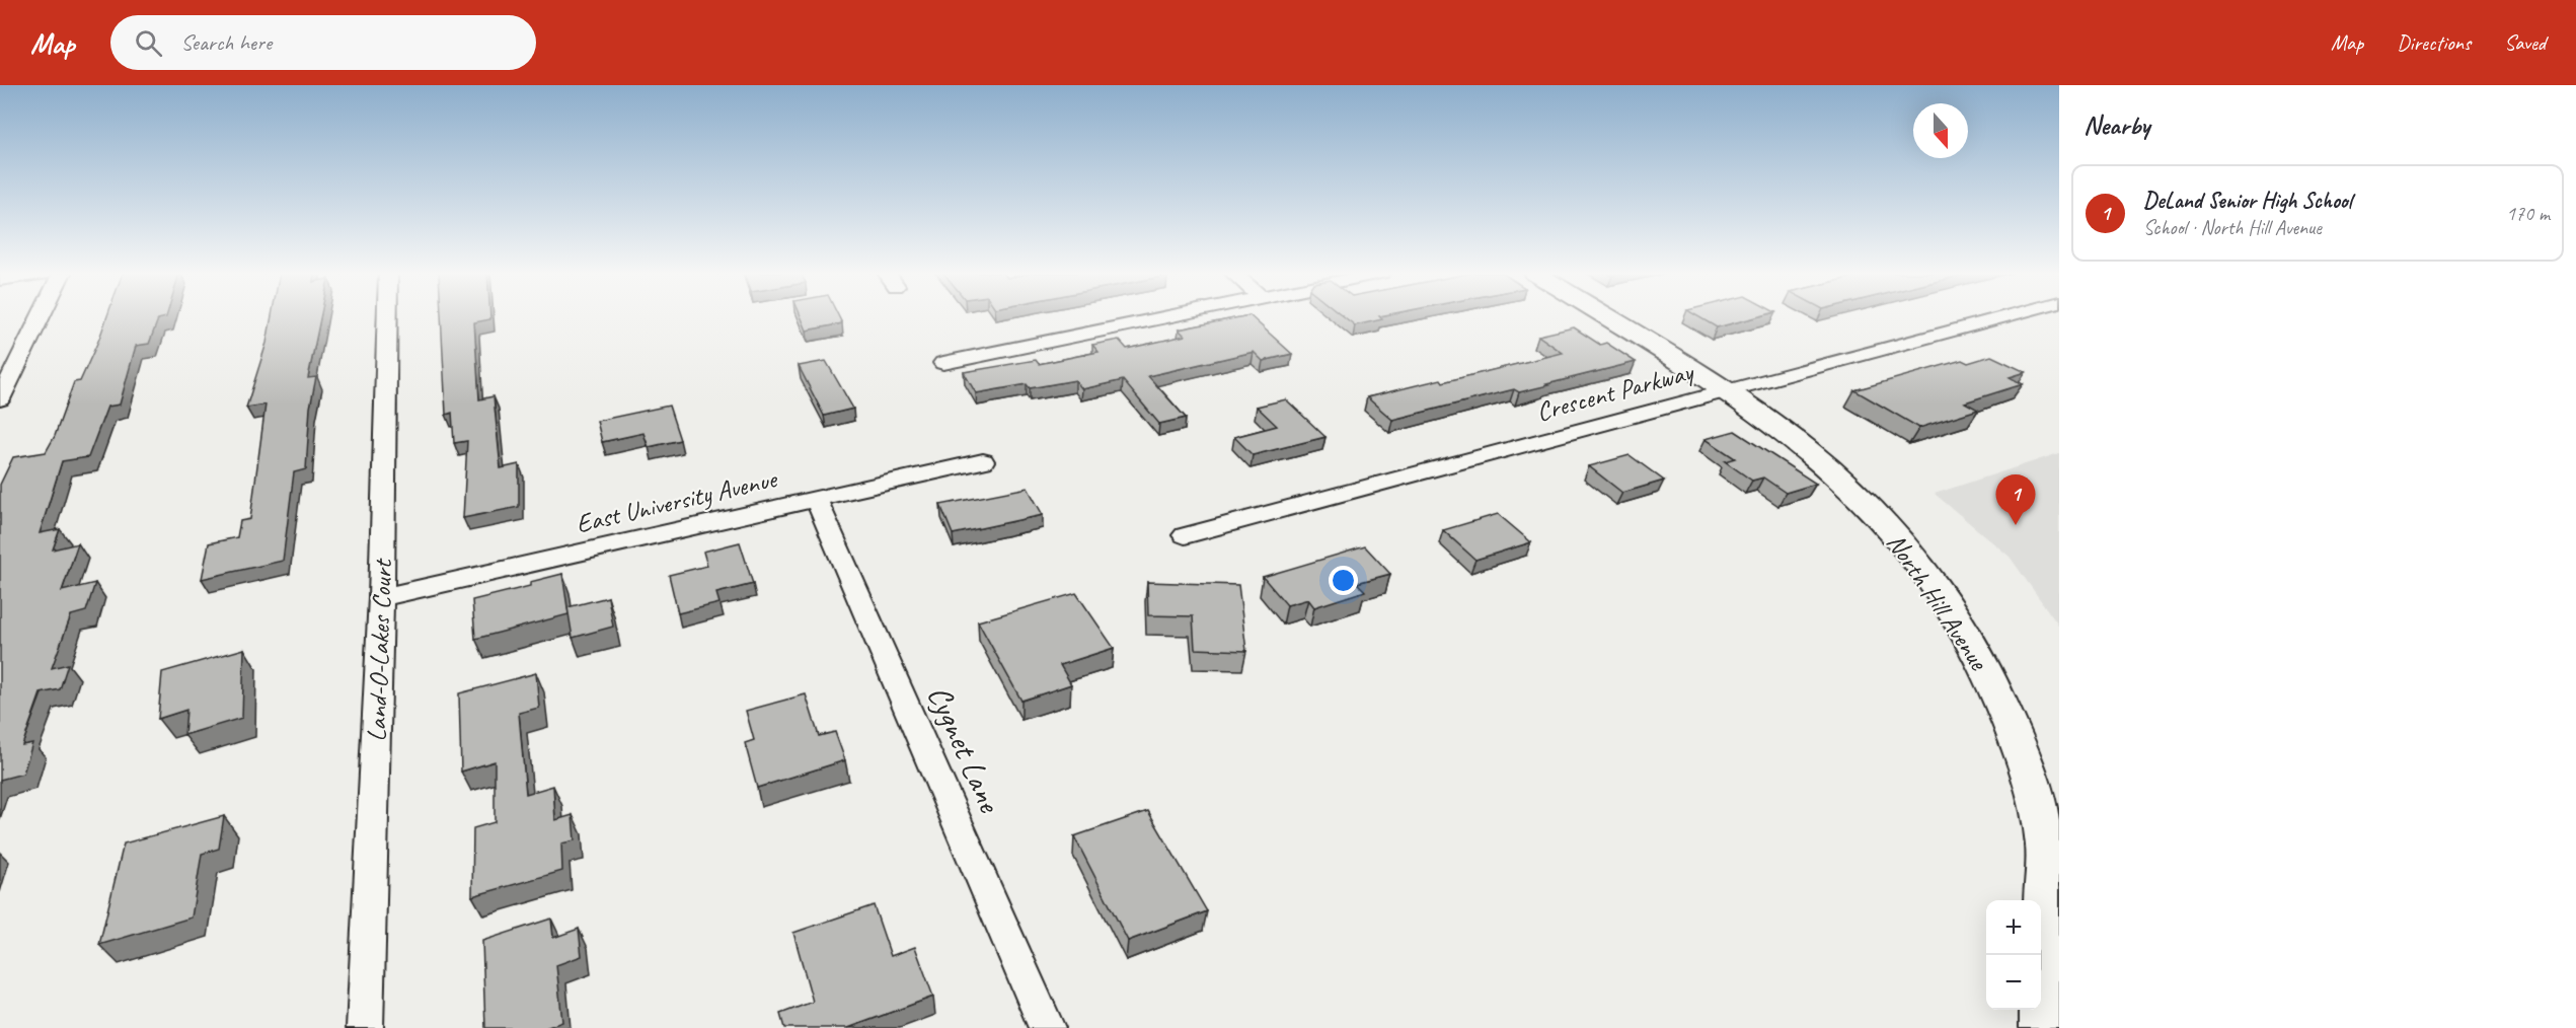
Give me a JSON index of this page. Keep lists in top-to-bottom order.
{
  "streets": {
    "street": [
      "Crescent Parkway",
      "East University Avenue",
      "North Hill Avenue",
      "Land-O-Lakes Court",
      "Cygnet Lane"
    ]
  },
  "crossings": [
    ["Crescent Parkway", "North Hill Avenue"],
    ["East University Avenue", "Land-O-Lakes Court"],
    ["East University Avenue", "Cygnet Lane"]
  ],
  "north": "bottom",
  "page": {
    "header": "Map",
    "search": "Search here",
    "nav": ["Map", "Directions", "Saved"],
    "heading": "Nearby",
    "list": [
      {
        "mark": "1",
        "name": "DeLand Senior High School",
        "note": "School · North Hill Avenue",
        "value": "170 m"
      }
    ],
    "pins": "1",
    "map_buttons": ["+", "−"]
  }
}
